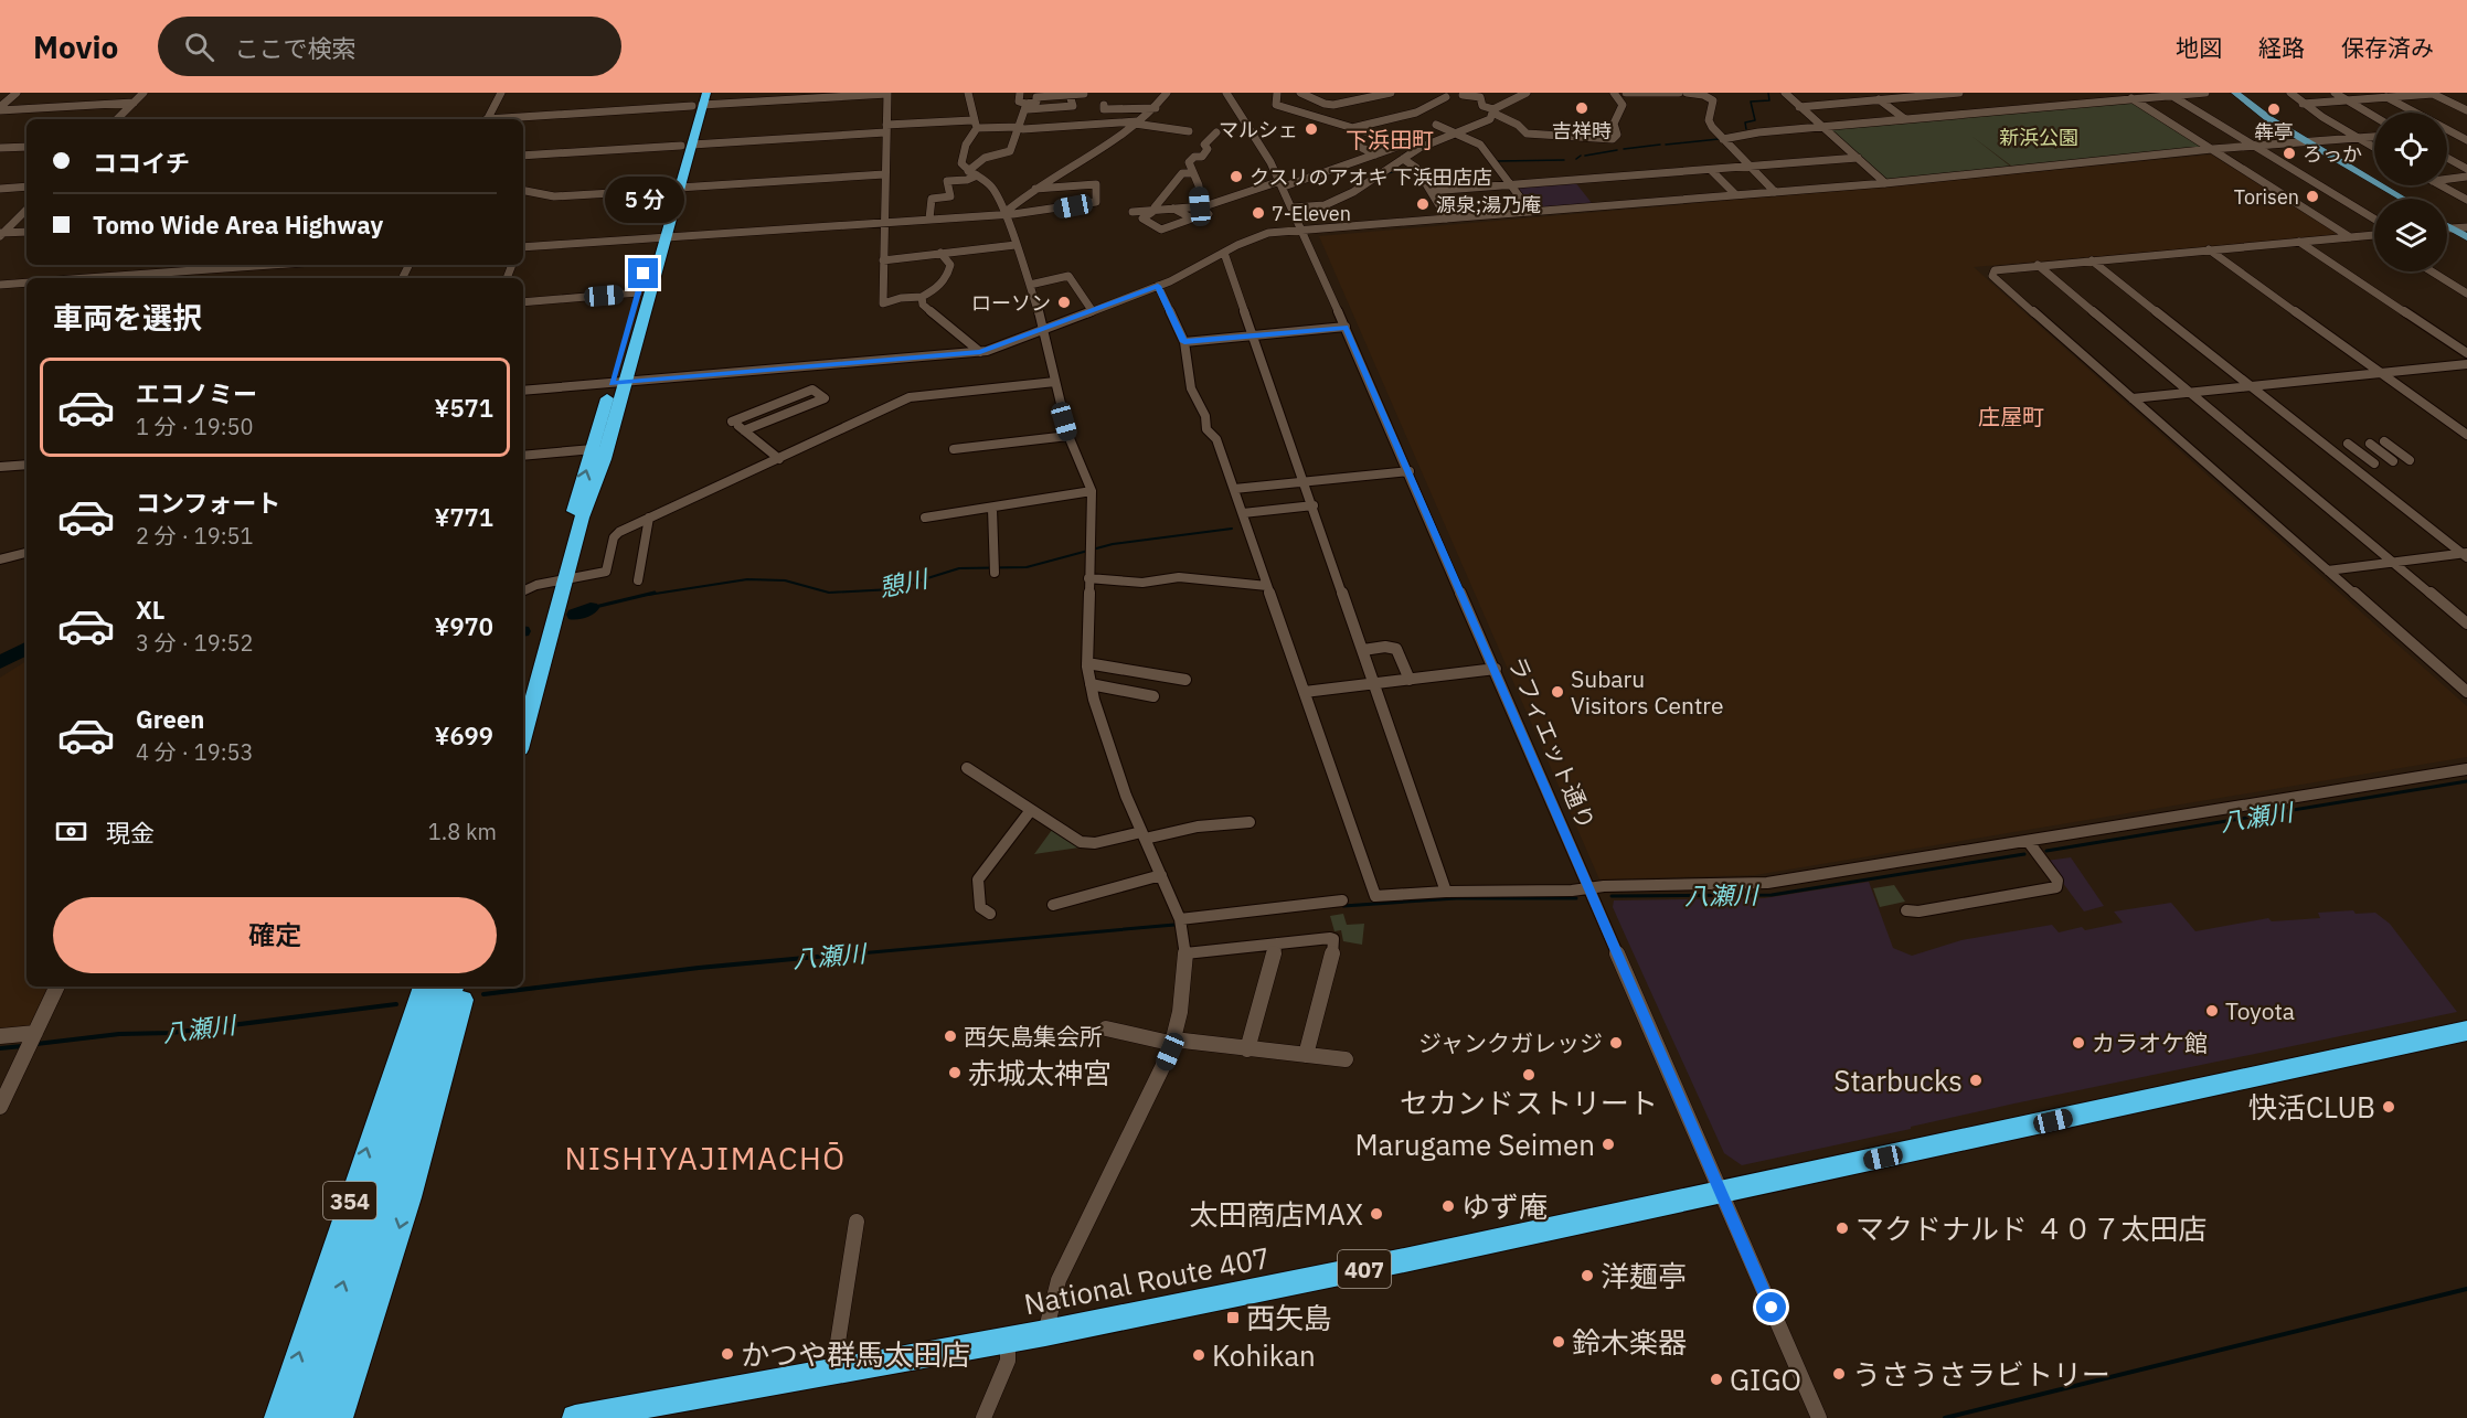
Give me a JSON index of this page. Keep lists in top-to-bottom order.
{
  "streets": {
    "highway": ["354", "407", "National Route 407"],
    "street": ["ラフィエット通り"]
  },
  "crossings": [
    ["ラフィエット通り", "National Route 407"]
  ],
  "districts": ["下浜田町", "庄屋町", "NISHIYAJIMACHŌ"],
  "water": ["憩川", "八瀬川"],
  "parks": ["新浜公園"],
  "places": {
    "other": [
      "吉祥時",
      "犇亭",
      "マルシェ",
      "ろっか",
      "クスリのアオキ 下浜田店店",
      "Torisen",
      "源泉;湯乃庵",
      "7-Eleven",
      "ローソン",
      "Subaru Visitors Centre",
      "Toyota",
      "西矢島集会所",
      "ジャンクガレッジ",
      "カラオケ館",
      "赤城太神宮",
      "セカンドストリート",
      "Starbucks",
      "快活CLUB",
      "Marugame Seimen",
      "ゆず庵",
      "太田商店MAX",
      "マクドナルド ４０７太田店",
      "洋麺亭",
      "鈴木楽器",
      "かつや群馬太田店",
      "Kohikan",
      "うさうさラビトリー",
      "GIGO"
    ],
    "transit": ["西矢島"]
  },
  "page": {
    "header": "Movio",
    "search": "ここで検索",
    "nav": ["地図", "経路", "保存済み"],
    "banner": ["ココイチ", "Tomo Wide Area Highway"],
    "bubble": "5 分",
    "heading": "車両を選択",
    "list": [
      {
        "name": "エコノミー",
        "note": "1 分 · 19:50",
        "value": "¥571"
      },
      {
        "name": "コンフォート",
        "note": "2 分 · 19:51",
        "value": "¥771"
      },
      {
        "name": "XL",
        "note": "3 分 · 19:52",
        "value": "¥970"
      },
      {
        "name": "Green",
        "note": "4 分 · 19:53",
        "value": "¥699"
      }
    ],
    "pay": ["現金", "1.8 km"],
    "buttons": "確定"
  }
}
